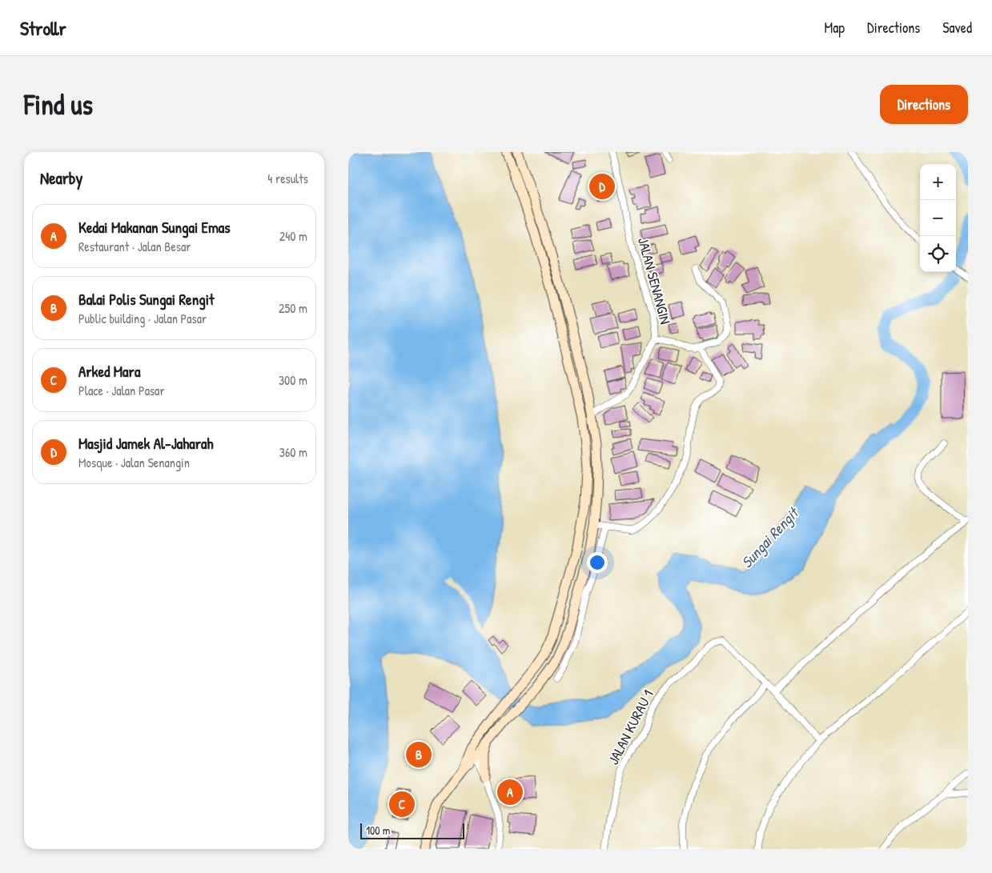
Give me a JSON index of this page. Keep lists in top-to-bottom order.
{
  "streets": {
    "street": ["JALAN SENANGIN", "JALAN KURAU 1"]
  },
  "water": ["Sungai Rengit"],
  "scale_bar": "100 m",
  "page": {
    "header": "Strollr",
    "nav": ["Map", "Directions", "Saved"],
    "buttons": "Directions",
    "title": "Find us",
    "heading": ["Nearby", "4 results"],
    "map_buttons": ["+", "−"],
    "pins": [
      "D",
      "B",
      "A",
      "C"
    ],
    "list": [
      {
        "mark": "A",
        "name": "Kedai Makanan Sungai Emas",
        "note": "Restaurant · Jalan Besar",
        "value": "240 m"
      },
      {
        "mark": "B",
        "name": "Balai Polis Sungai Rengit",
        "note": "Public building · Jalan Pasar",
        "value": "250 m"
      },
      {
        "mark": "C",
        "name": "Arked Mara",
        "note": "Place · Jalan Pasar",
        "value": "300 m"
      },
      {
        "mark": "D",
        "name": "Masjid Jamek Al-Jaharah",
        "note": "Mosque · Jalan Senangin",
        "value": "360 m"
      }
    ],
    "scale": "100 m"
  }
}
